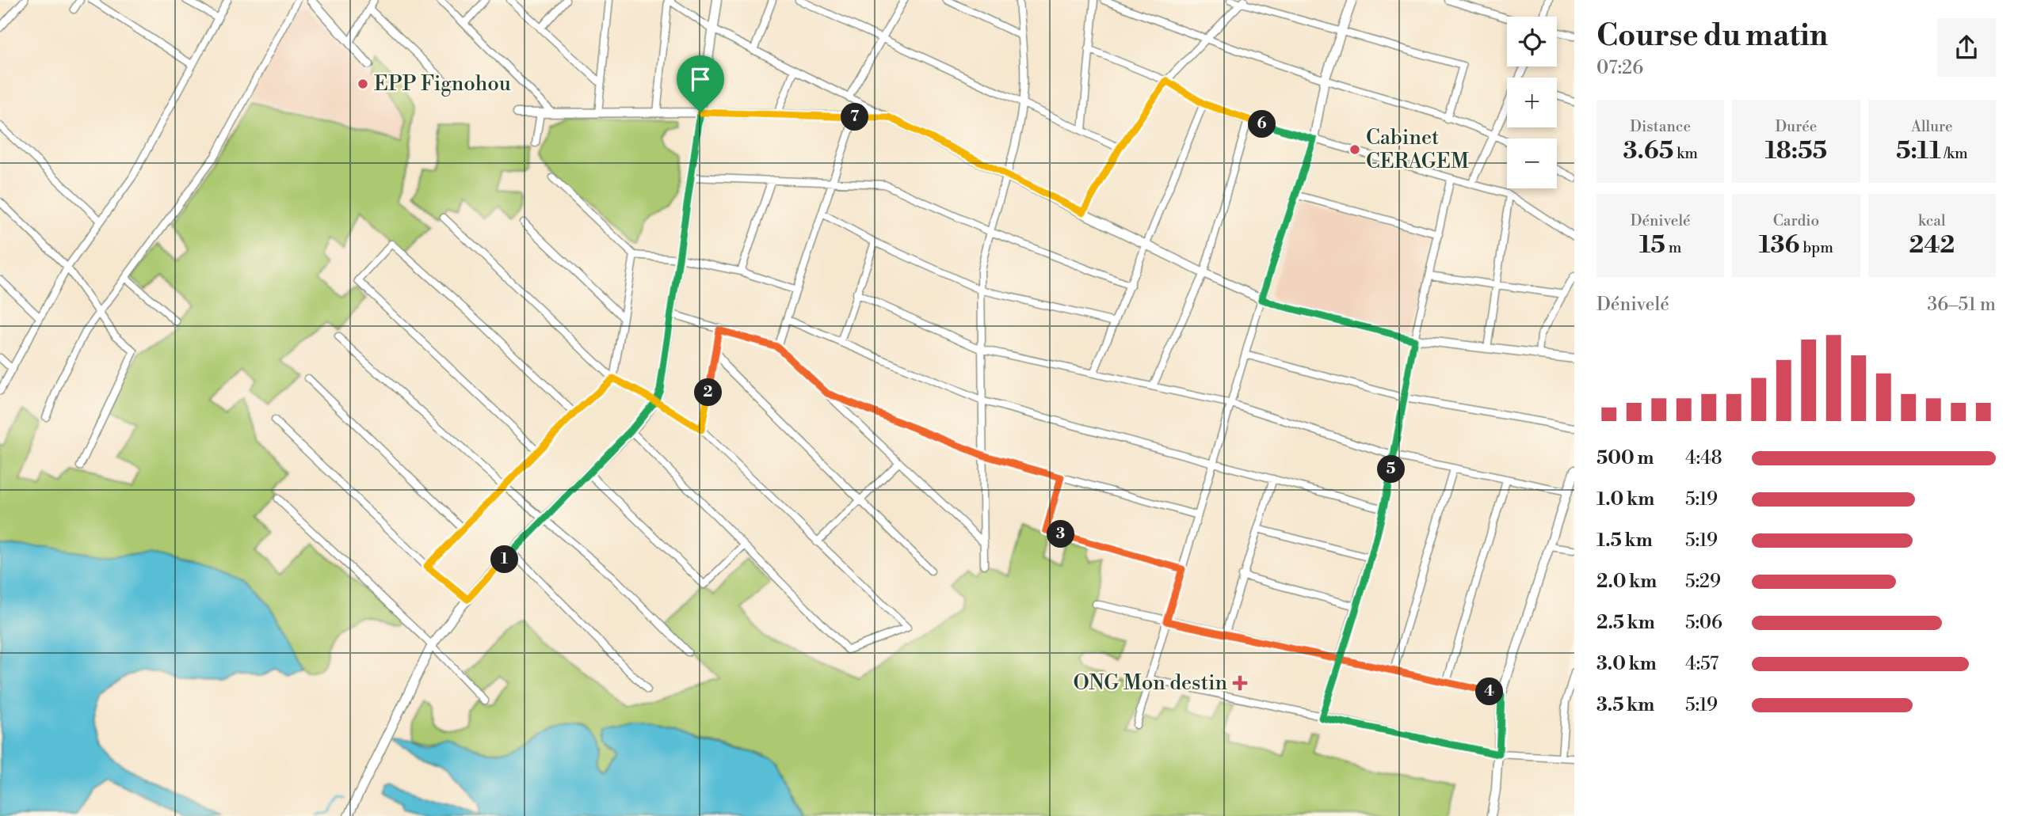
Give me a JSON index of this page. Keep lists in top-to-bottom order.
{
  "places": {
    "other": ["EPP Fignohou", "Cabinet CERAGEM"],
    "health": ["ONG Mon destin"]
  },
  "page": {
    "heading": ["Course du matin", "07:26"],
    "map_buttons": ["+", "−"],
    "stats": [
      ["Distance", "3.65 km"],
      ["Durée", "18:55"],
      ["Allure", "5:11 /km"],
      ["Dénivelé", "15 m"],
      ["Cardio", "136 bpm"],
      ["kcal", "242"]
    ],
    "pins": [
      "7",
      "6",
      "2",
      "5",
      "3",
      "1",
      "4"
    ],
    "chart": ["Dénivelé", "36–51 m"],
    "list": [
      {
        "name": "500 m",
        "note": "4:48"
      },
      {
        "name": "1.0 km",
        "note": "5:19"
      },
      {
        "name": "1.5 km",
        "note": "5:19"
      },
      {
        "name": "2.0 km",
        "note": "5:29"
      },
      {
        "name": "2.5 km",
        "note": "5:06"
      },
      {
        "name": "3.0 km",
        "note": "4:57"
      },
      {
        "name": "3.5 km",
        "note": "5:19"
      }
    ]
  }
}
